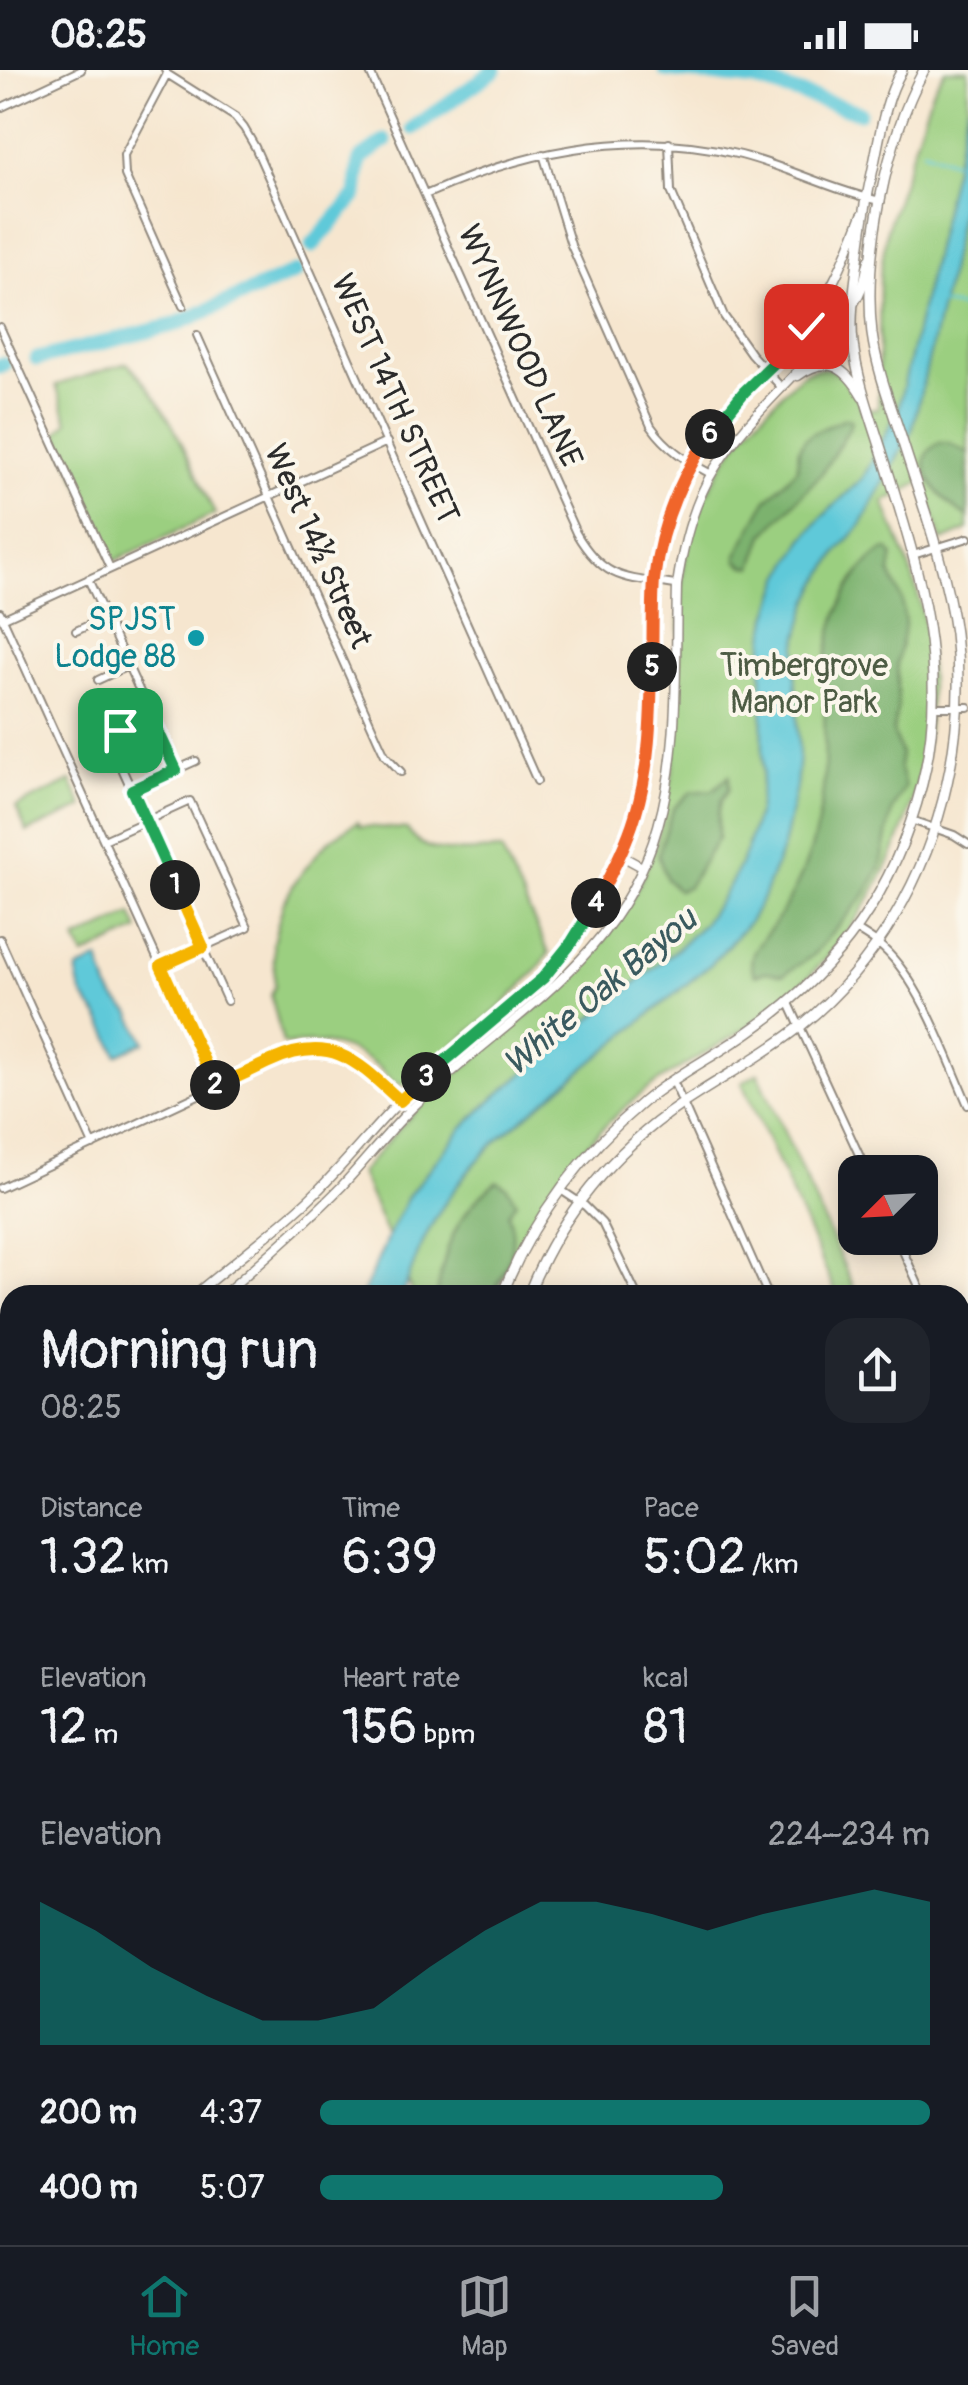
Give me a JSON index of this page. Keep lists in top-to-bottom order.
{
  "streets": {
    "street": ["WYNNWOOD LANE", "WEST 14TH STREET", "West 14½ Street"]
  },
  "water": ["White Oak Bayou"],
  "parks": ["Timbergrove Manor Park"],
  "places": ["SPJST Lodge 88"],
  "north": "bottom left",
  "page": {
    "status": "08:25",
    "pins": [
      "6",
      "5",
      "1",
      "4",
      "3",
      "2"
    ],
    "heading": ["Morning run", "08:25"],
    "stats": [
      ["Distance", "1.32 km"],
      ["Time", "6:39"],
      ["Pace", "5:02 /km"],
      ["Elevation", "12 m"],
      ["Heart rate", "156 bpm"],
      ["kcal", "81"]
    ],
    "chart": ["Elevation", "224–234 m"],
    "list": [
      {
        "name": "200 m",
        "note": "4:37"
      },
      {
        "name": "400 m",
        "note": "5:07"
      }
    ],
    "tabs": ["Home", "Map", "Saved"]
  }
}
